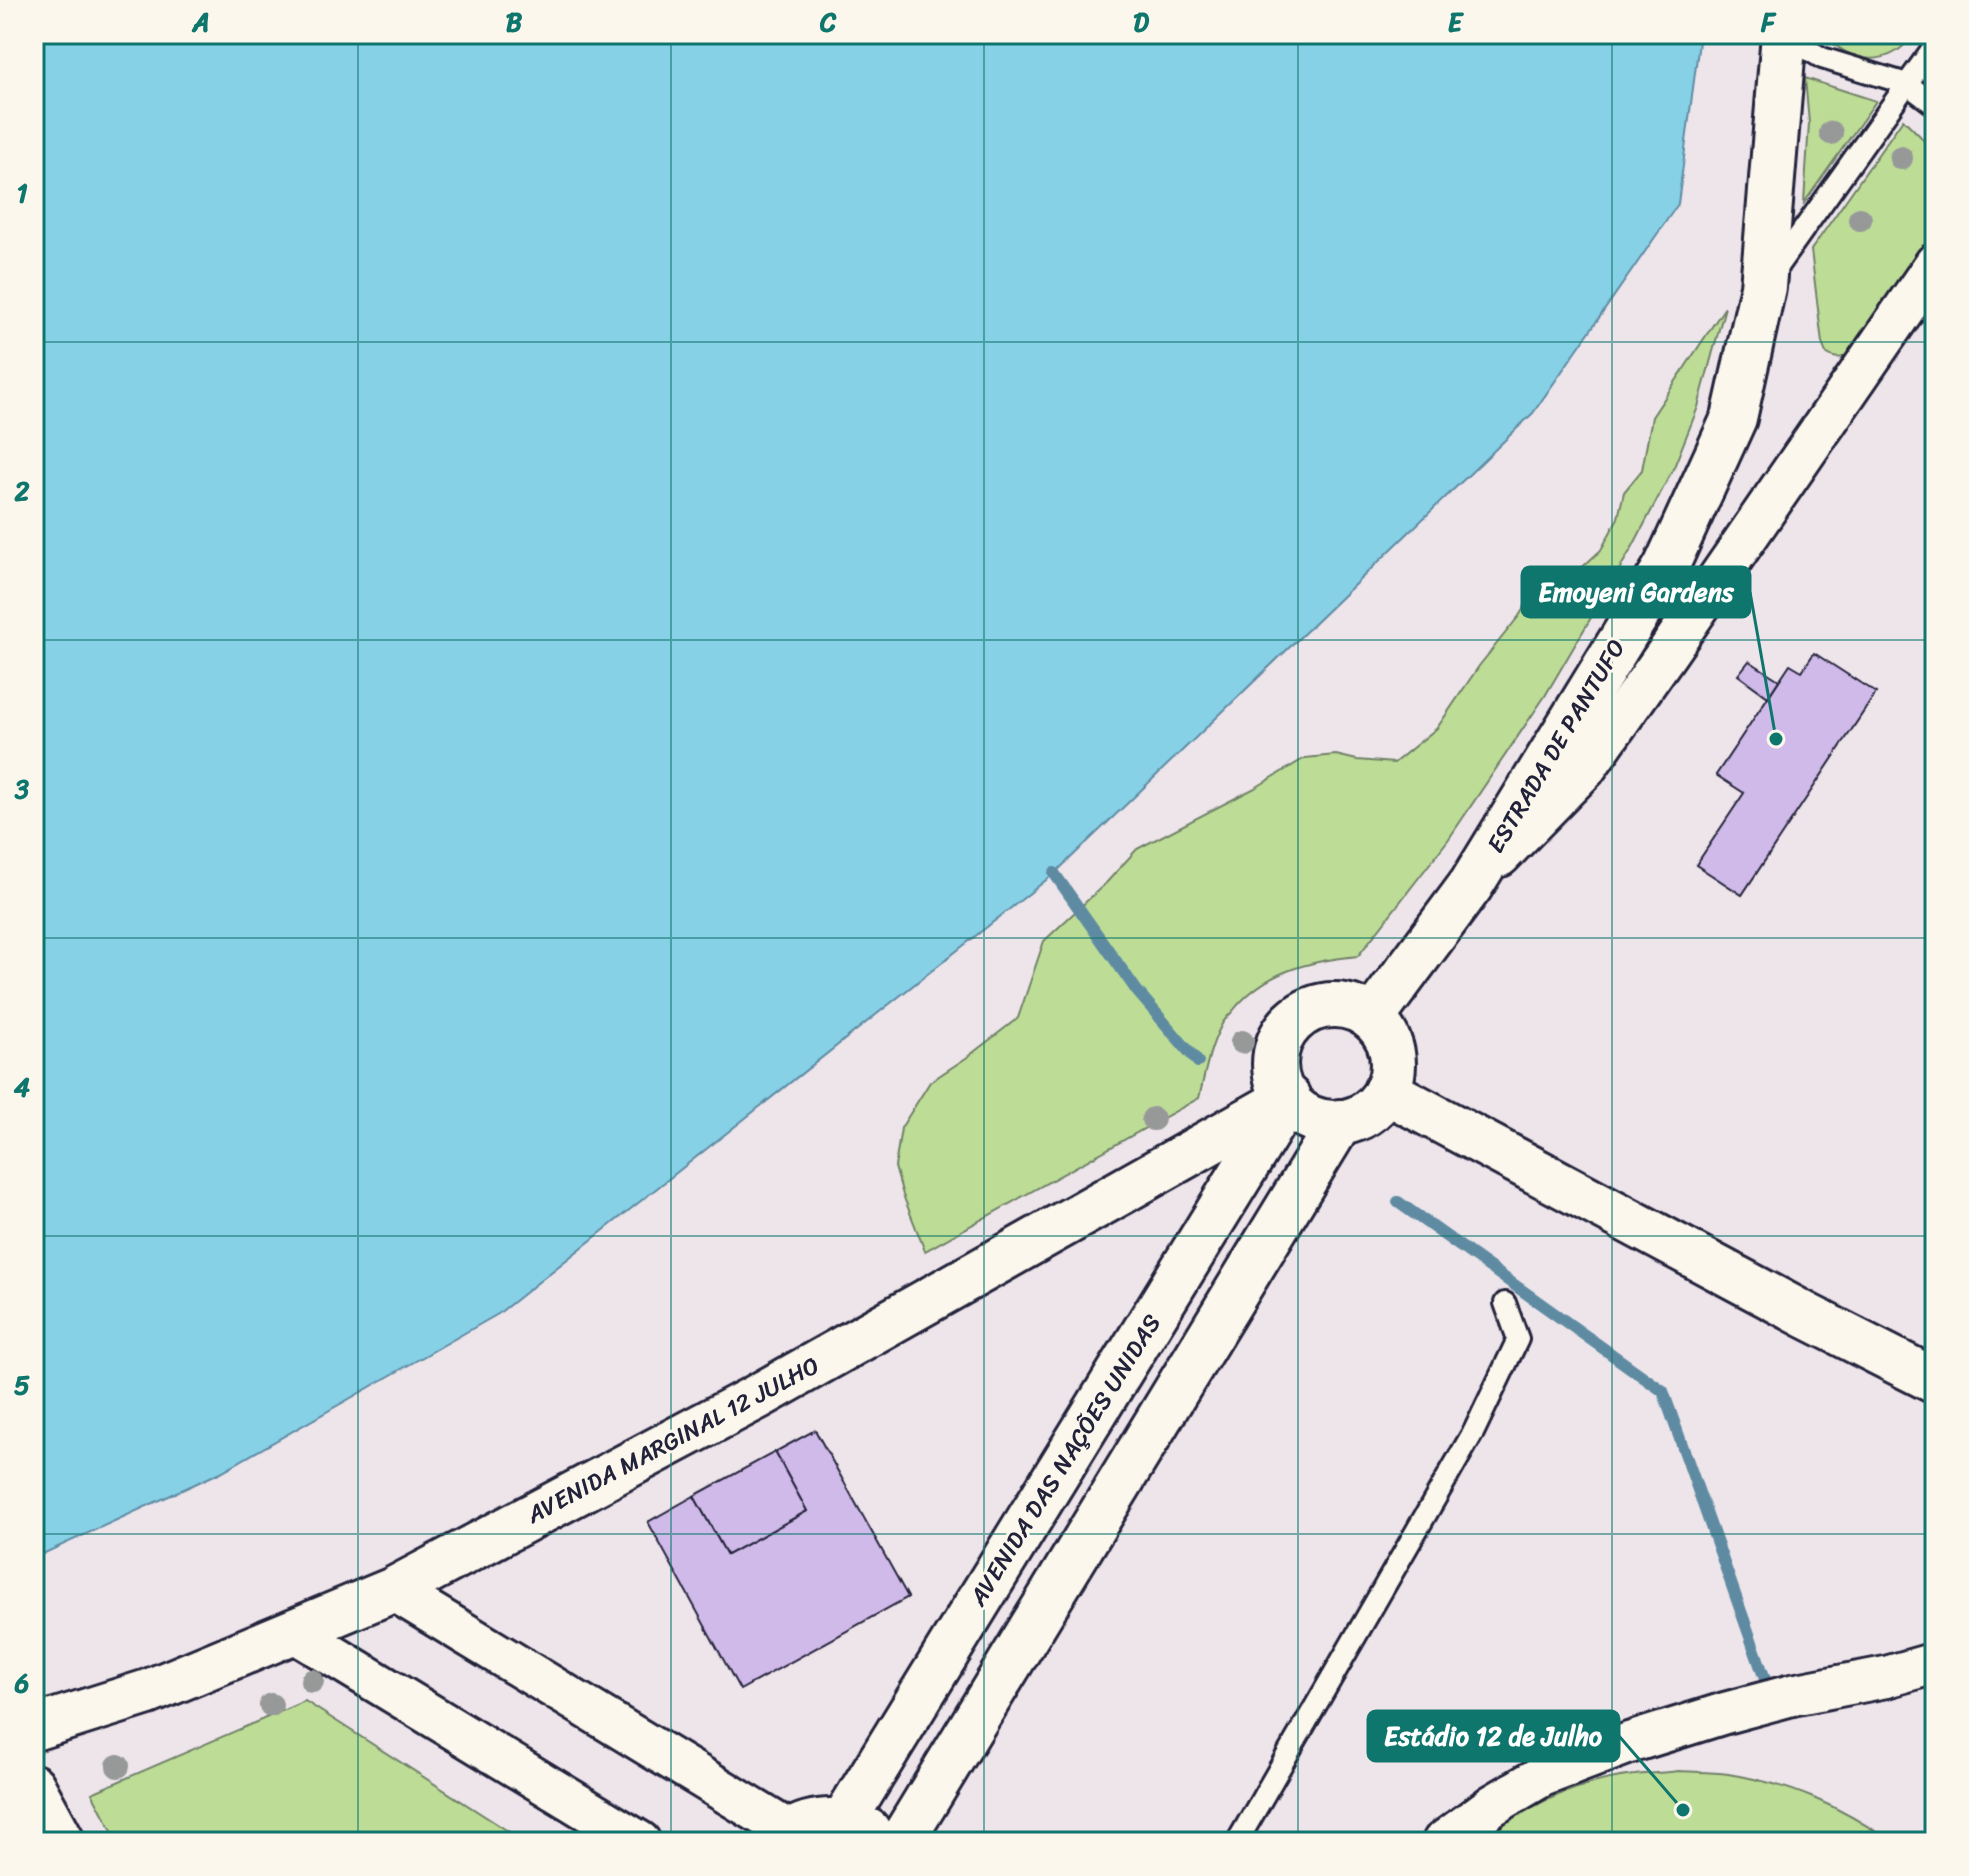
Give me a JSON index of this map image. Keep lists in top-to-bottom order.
{
  "streets": {
    "street": ["ESTRADA DE PANTUFO", "AVENIDA MARGINAL 12 JULHO", "AVENIDA DAS NAÇÕES UNIDAS"]
  },
  "crossings": [
    ["ESTRADA DE PANTUFO", "AVENIDA MARGINAL 12 JULHO"],
    ["ESTRADA DE PANTUFO", "AVENIDA DAS NAÇÕES UNIDAS"],
    ["AVENIDA MARGINAL 12 JULHO", "AVENIDA DAS NAÇÕES UNIDAS"]
  ],
  "places": ["Emoyeni Gardens", "Estádio 12 de Julho"],
  "grid": {
    "columns": [
      "A",
      "B",
      "C",
      "D",
      "E",
      "F"
    ],
    "rows": [
      "1",
      "2",
      "3",
      "4",
      "5",
      "6"
    ]
  }
}
